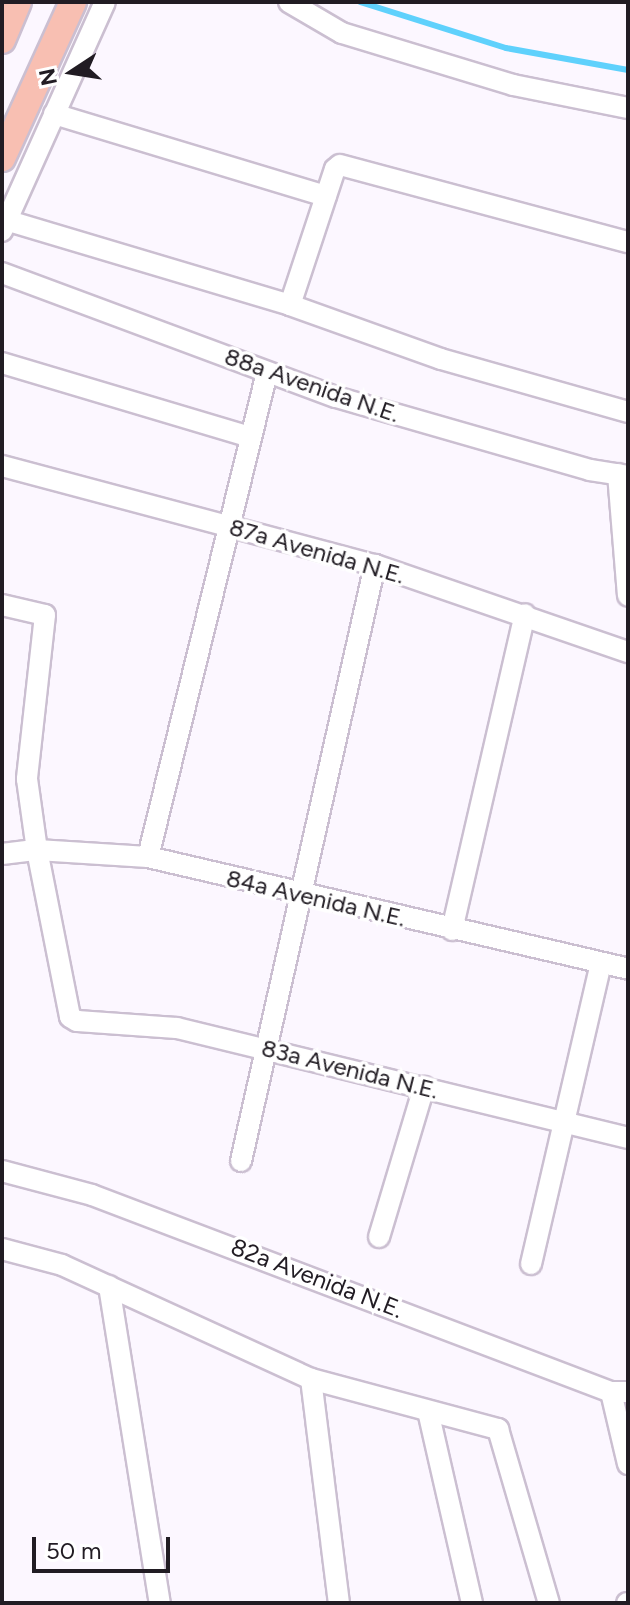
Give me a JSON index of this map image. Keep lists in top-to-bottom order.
{
  "streets": {
    "street": [
      "88a Avenida N.E.",
      "87a Avenida N.E.",
      "84a Avenida N.E.",
      "83a Avenida N.E.",
      "82a Avenida N.E."
    ]
  },
  "crossings": [
    ["84a Avenida N.E.", "83a Avenida N.E."]
  ],
  "scale_bar": "50 m",
  "north": "left"
}
